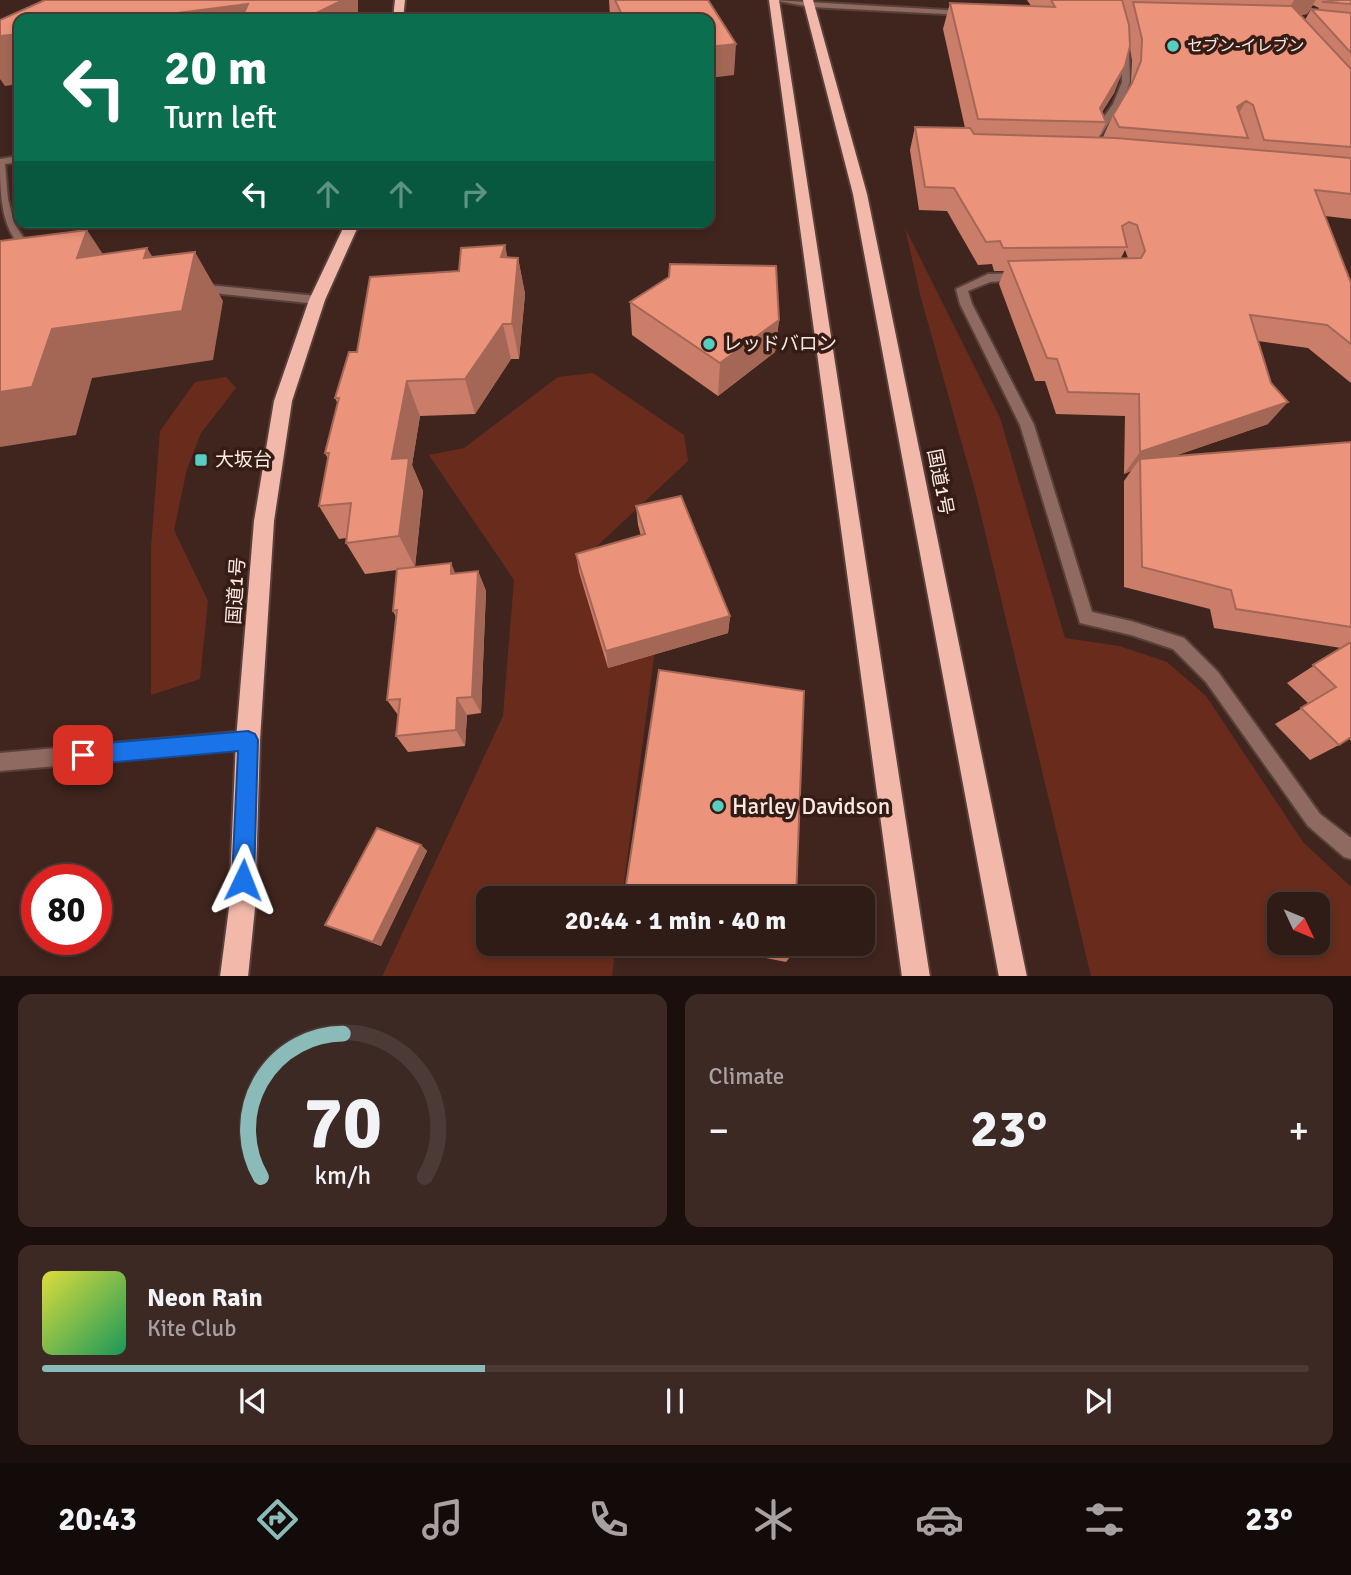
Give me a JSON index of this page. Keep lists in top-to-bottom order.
{
  "streets": {
    "highway": ["国道1号"]
  },
  "places": {
    "other": ["セブン-イレブン", "レッドバロン", "Harley Davidson"],
    "transit": ["大坂台"]
  },
  "north": "bottom right",
  "page": {
    "turn": ["20 m", "Turn left"],
    "limit": "80",
    "trip": "20:44 · 1 min · 40 m",
    "tile": "Climate",
    "heat": ["−", "23°", "+"],
    "song": ["Neon Rain", "Kite Club"],
    "tabs": ["20:43", "23°"],
    "gauge": ["70", "km/h"]
  }
}
